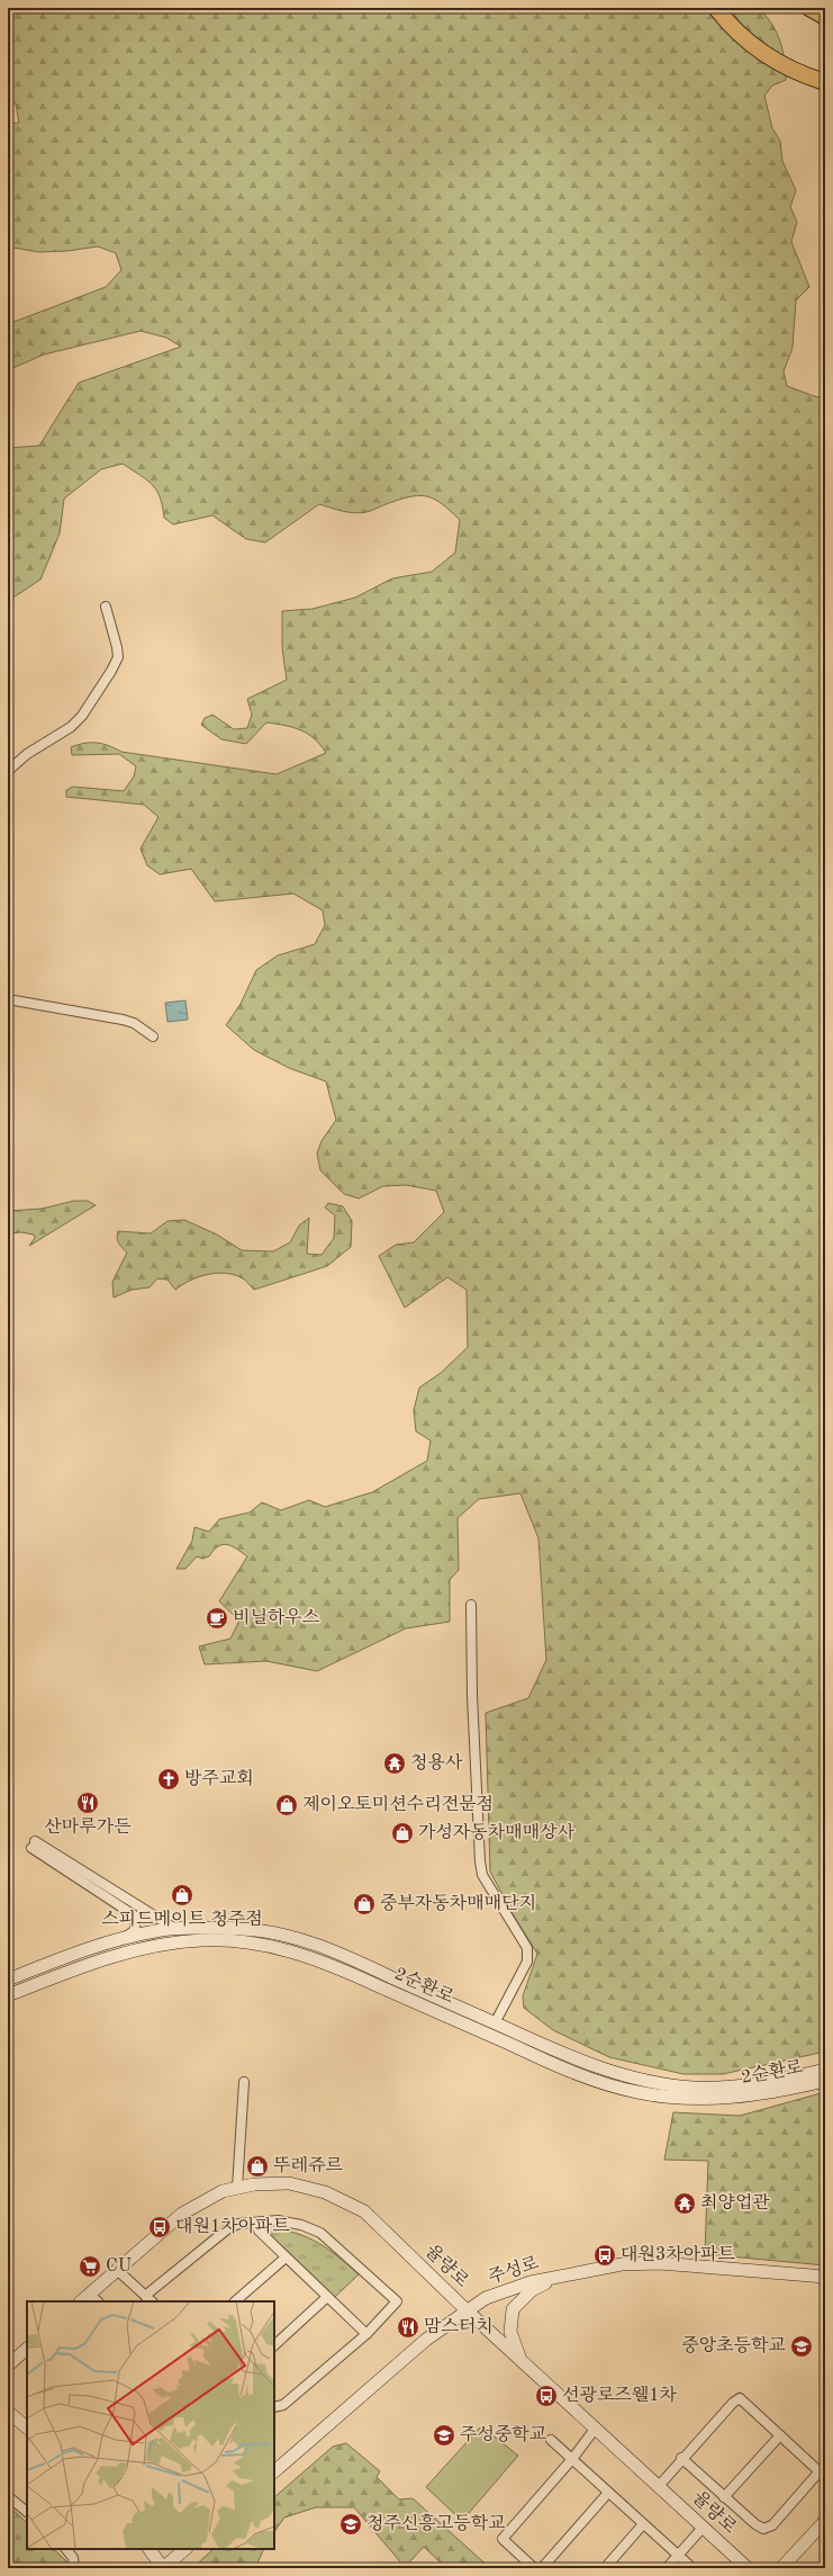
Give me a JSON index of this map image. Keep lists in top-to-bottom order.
{
  "streets": {
    "street": ["2순환로", "율량로", "주성로"]
  },
  "crossings": [
    ["율량로", "주성로"]
  ],
  "places": {
    "cafe": ["비닐하우스"],
    "temple": ["청용사", "최양업관"],
    "church": ["방주교회"],
    "restaurant": ["산마루가든", "맘스터치"],
    "shop": [
      "제이오토미션수리전문점",
      "가성자동차매매상사",
      "스피드메이트 청주점",
      "중부자동차매매단지",
      "뚜레쥬르"
    ],
    "bus stop": ["대원1차아파트", "대원3차아파트", "선광로즈웰1차"],
    "supermarket": ["CU"],
    "school or university": ["중앙초등학교", "주성중학교", "청주신흥고등학교"]
  }
}
